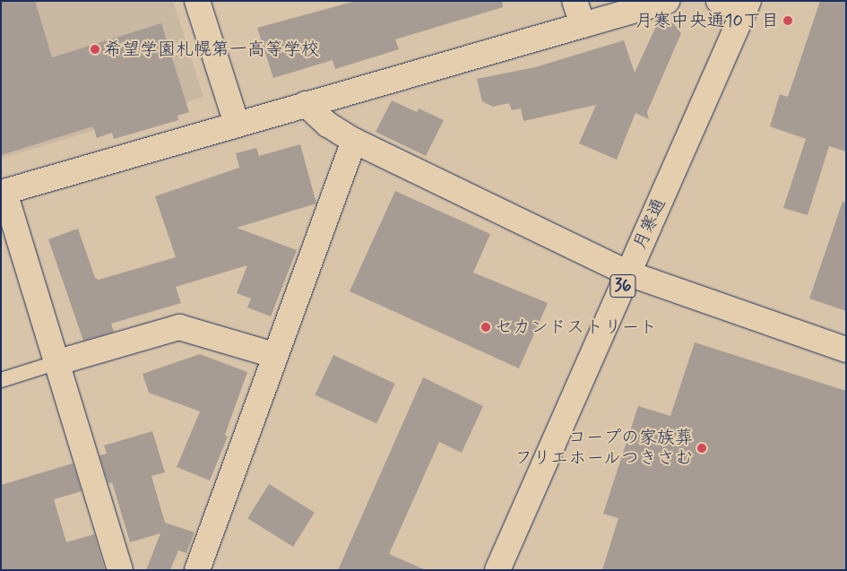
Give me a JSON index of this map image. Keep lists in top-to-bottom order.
{
  "streets": {
    "main road": ["月寒通", "36"]
  },
  "places": [
    "月寒中央通10丁目",
    "希望学園札幌第一高等学校",
    "セカンドストリート",
    "コープの家族葬 フリエホールつきさむ"
  ]
}
